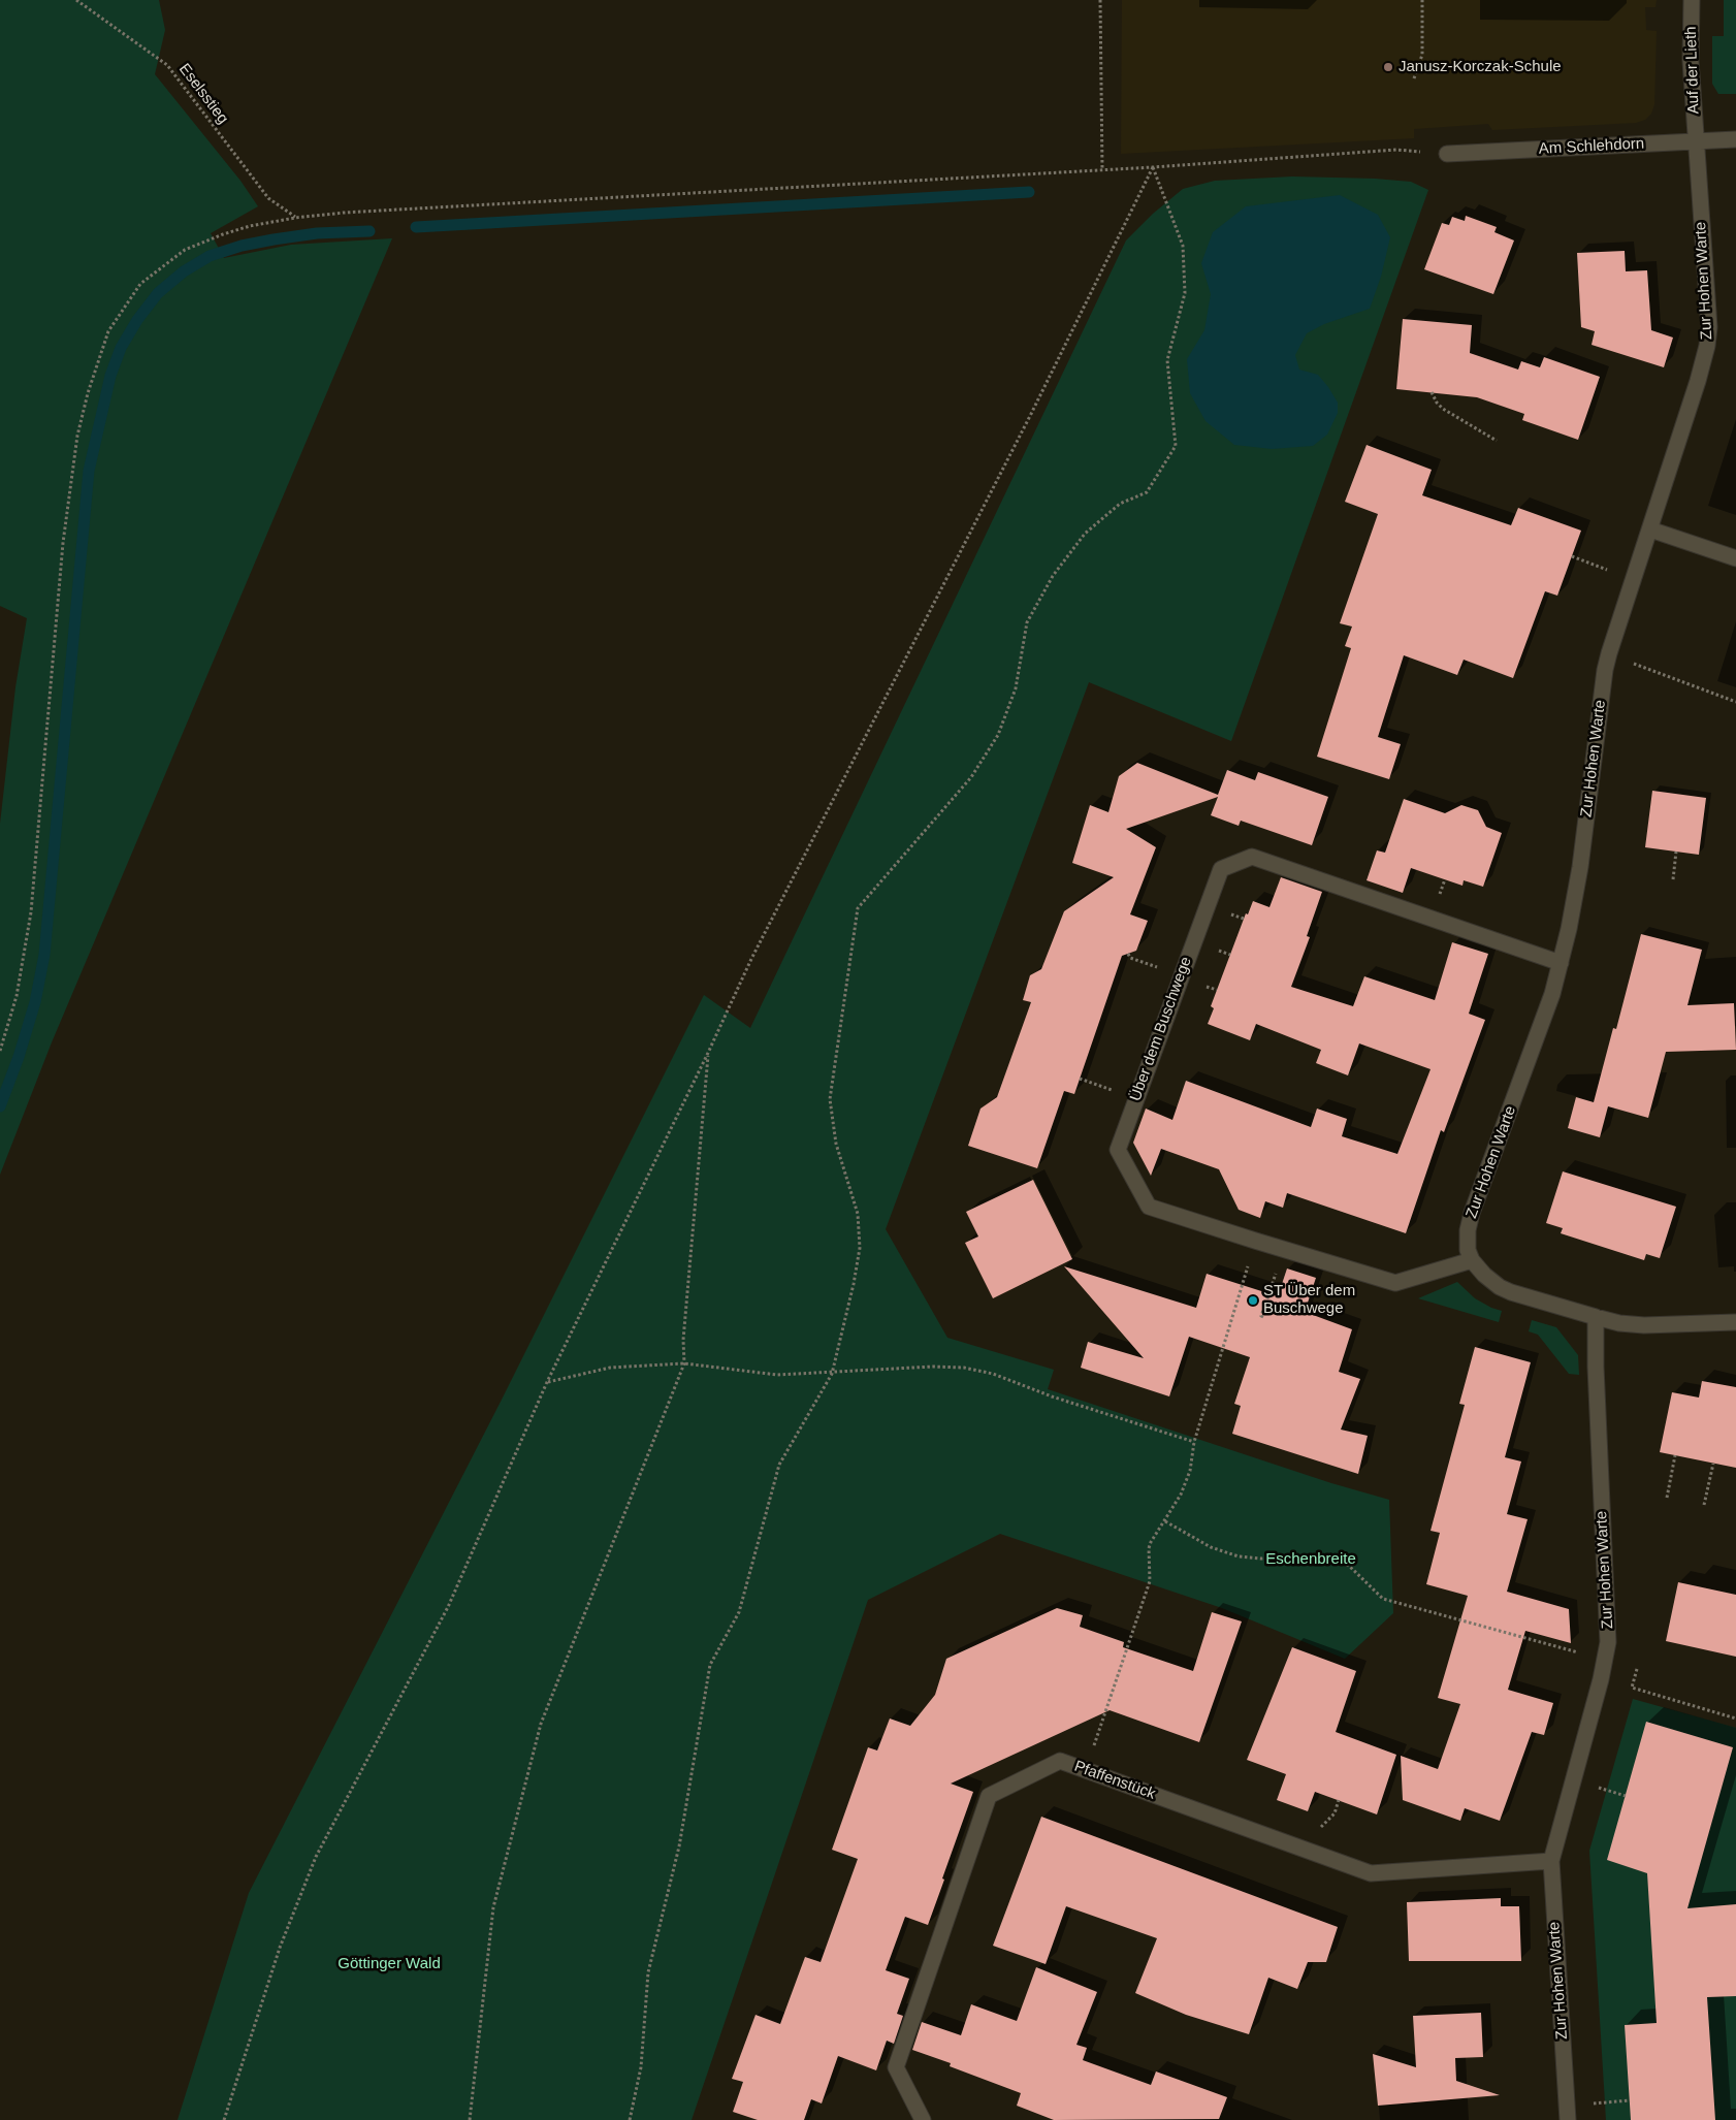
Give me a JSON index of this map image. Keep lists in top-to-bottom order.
{
  "streets": {
    "street": [
      "Auf der Lieth",
      "Am Schlehdorn",
      "Zur Hohen Warte",
      "Über dem Buschwege",
      "Pfaffenstück"
    ],
    "path": ["Eselsstieg"]
  },
  "crossings": [
    ["Auf der Lieth", "Am Schlehdorn"],
    ["Auf der Lieth", "Zur Hohen Warte"],
    ["Am Schlehdorn", "Zur Hohen Warte"],
    ["Zur Hohen Warte", "Über dem Buschwege"],
    ["Zur Hohen Warte", "Pfaffenstück"]
  ],
  "parks": ["Eschenbreite", "Göttinger Wald"],
  "places": ["Janusz-Korczak-Schule", "ST Über dem Buschwege"]
}
